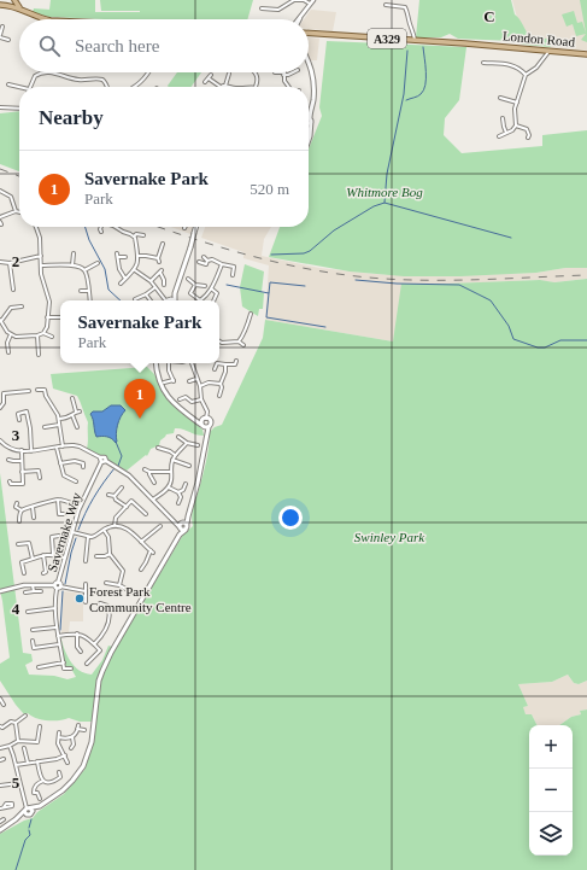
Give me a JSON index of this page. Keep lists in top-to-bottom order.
{
  "streets": {
    "main road": ["A329", "London Road"],
    "street": ["Savernake Way"]
  },
  "parks": ["Whitmore Bog", "Swinley Park"],
  "places": ["Forest Park Community Centre"],
  "page": {
    "search": "Search here",
    "heading": "Nearby",
    "list": [
      {
        "mark": "1",
        "name": "Savernake Park",
        "note": "Park",
        "value": "520 m"
      }
    ],
    "popup": ["Savernake Park", "Park"],
    "pins": "1",
    "map_buttons": ["+", "−"]
  },
  "grid": {
    "columns": ["C"],
    "rows": [
      "2",
      "3",
      "4",
      "5"
    ]
  }
}
